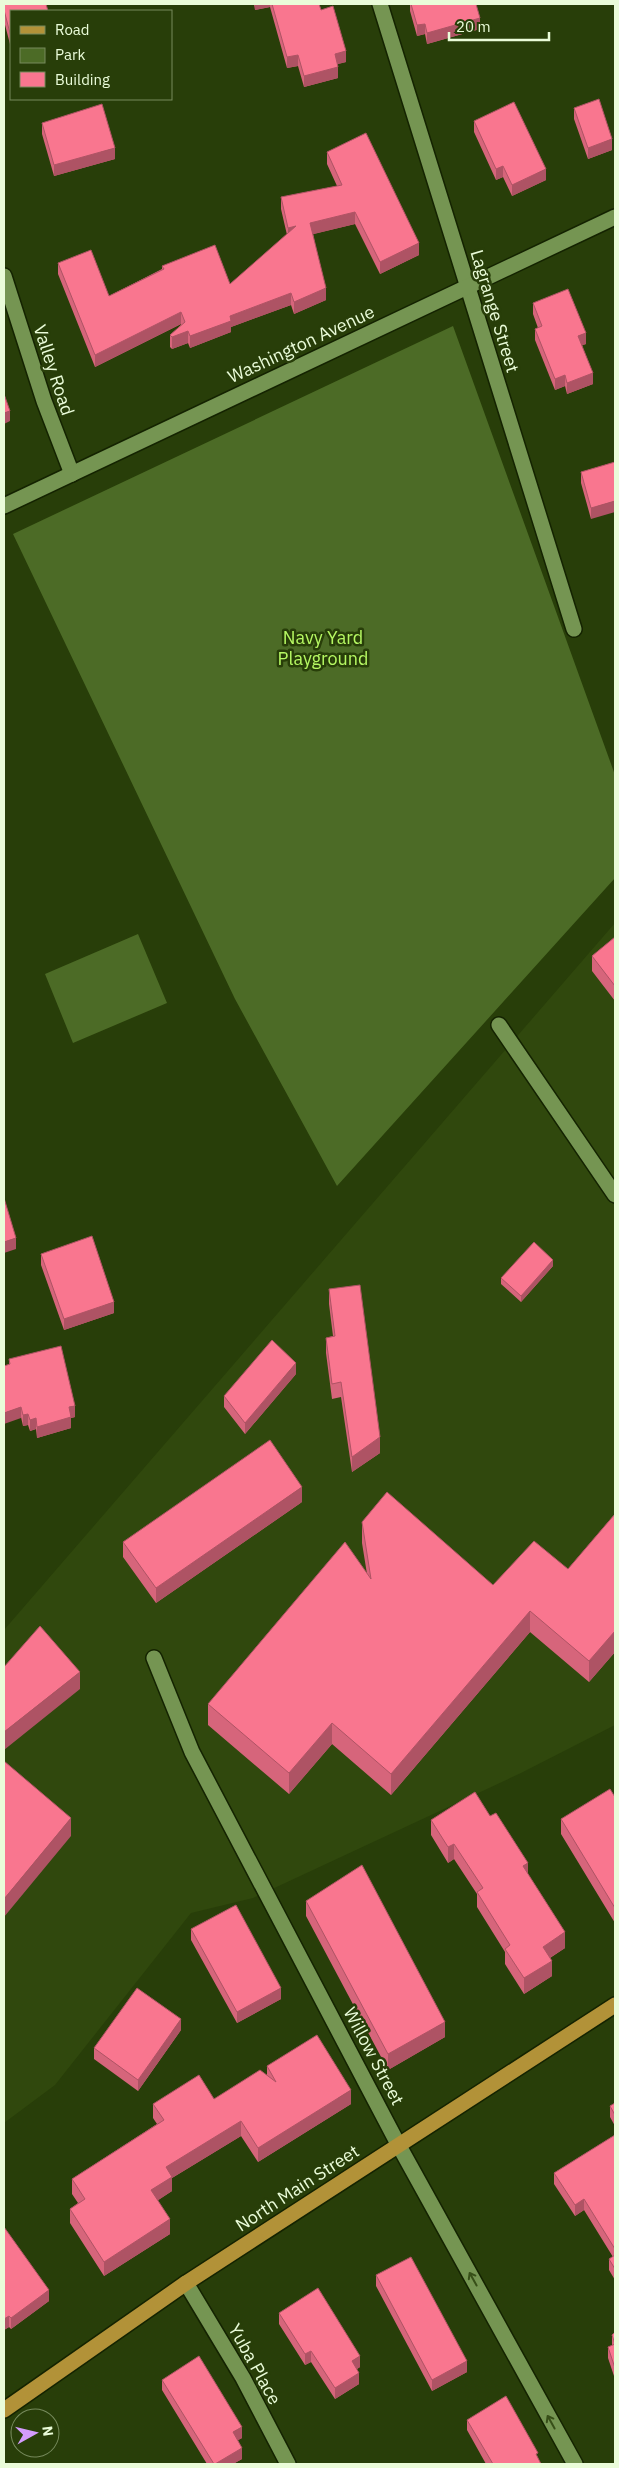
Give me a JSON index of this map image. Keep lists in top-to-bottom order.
{
  "streets": {
    "main road": ["North Main Street"],
    "street": [
      "Lagrange Street",
      "Washington Avenue",
      "Valley Road",
      "Willow Street",
      "Yuba Place"
    ]
  },
  "crossings": [
    ["Lagrange Street", "Washington Avenue"],
    ["Washington Avenue", "Valley Road"],
    ["Willow Street", "North Main Street"],
    ["North Main Street", "Yuba Place"]
  ],
  "one_way": ["Willow Street"],
  "parks": ["Navy Yard Playground"],
  "legend": ["Road", "Park", "Building"],
  "scale_bar": "20 m",
  "north": "right"
}
